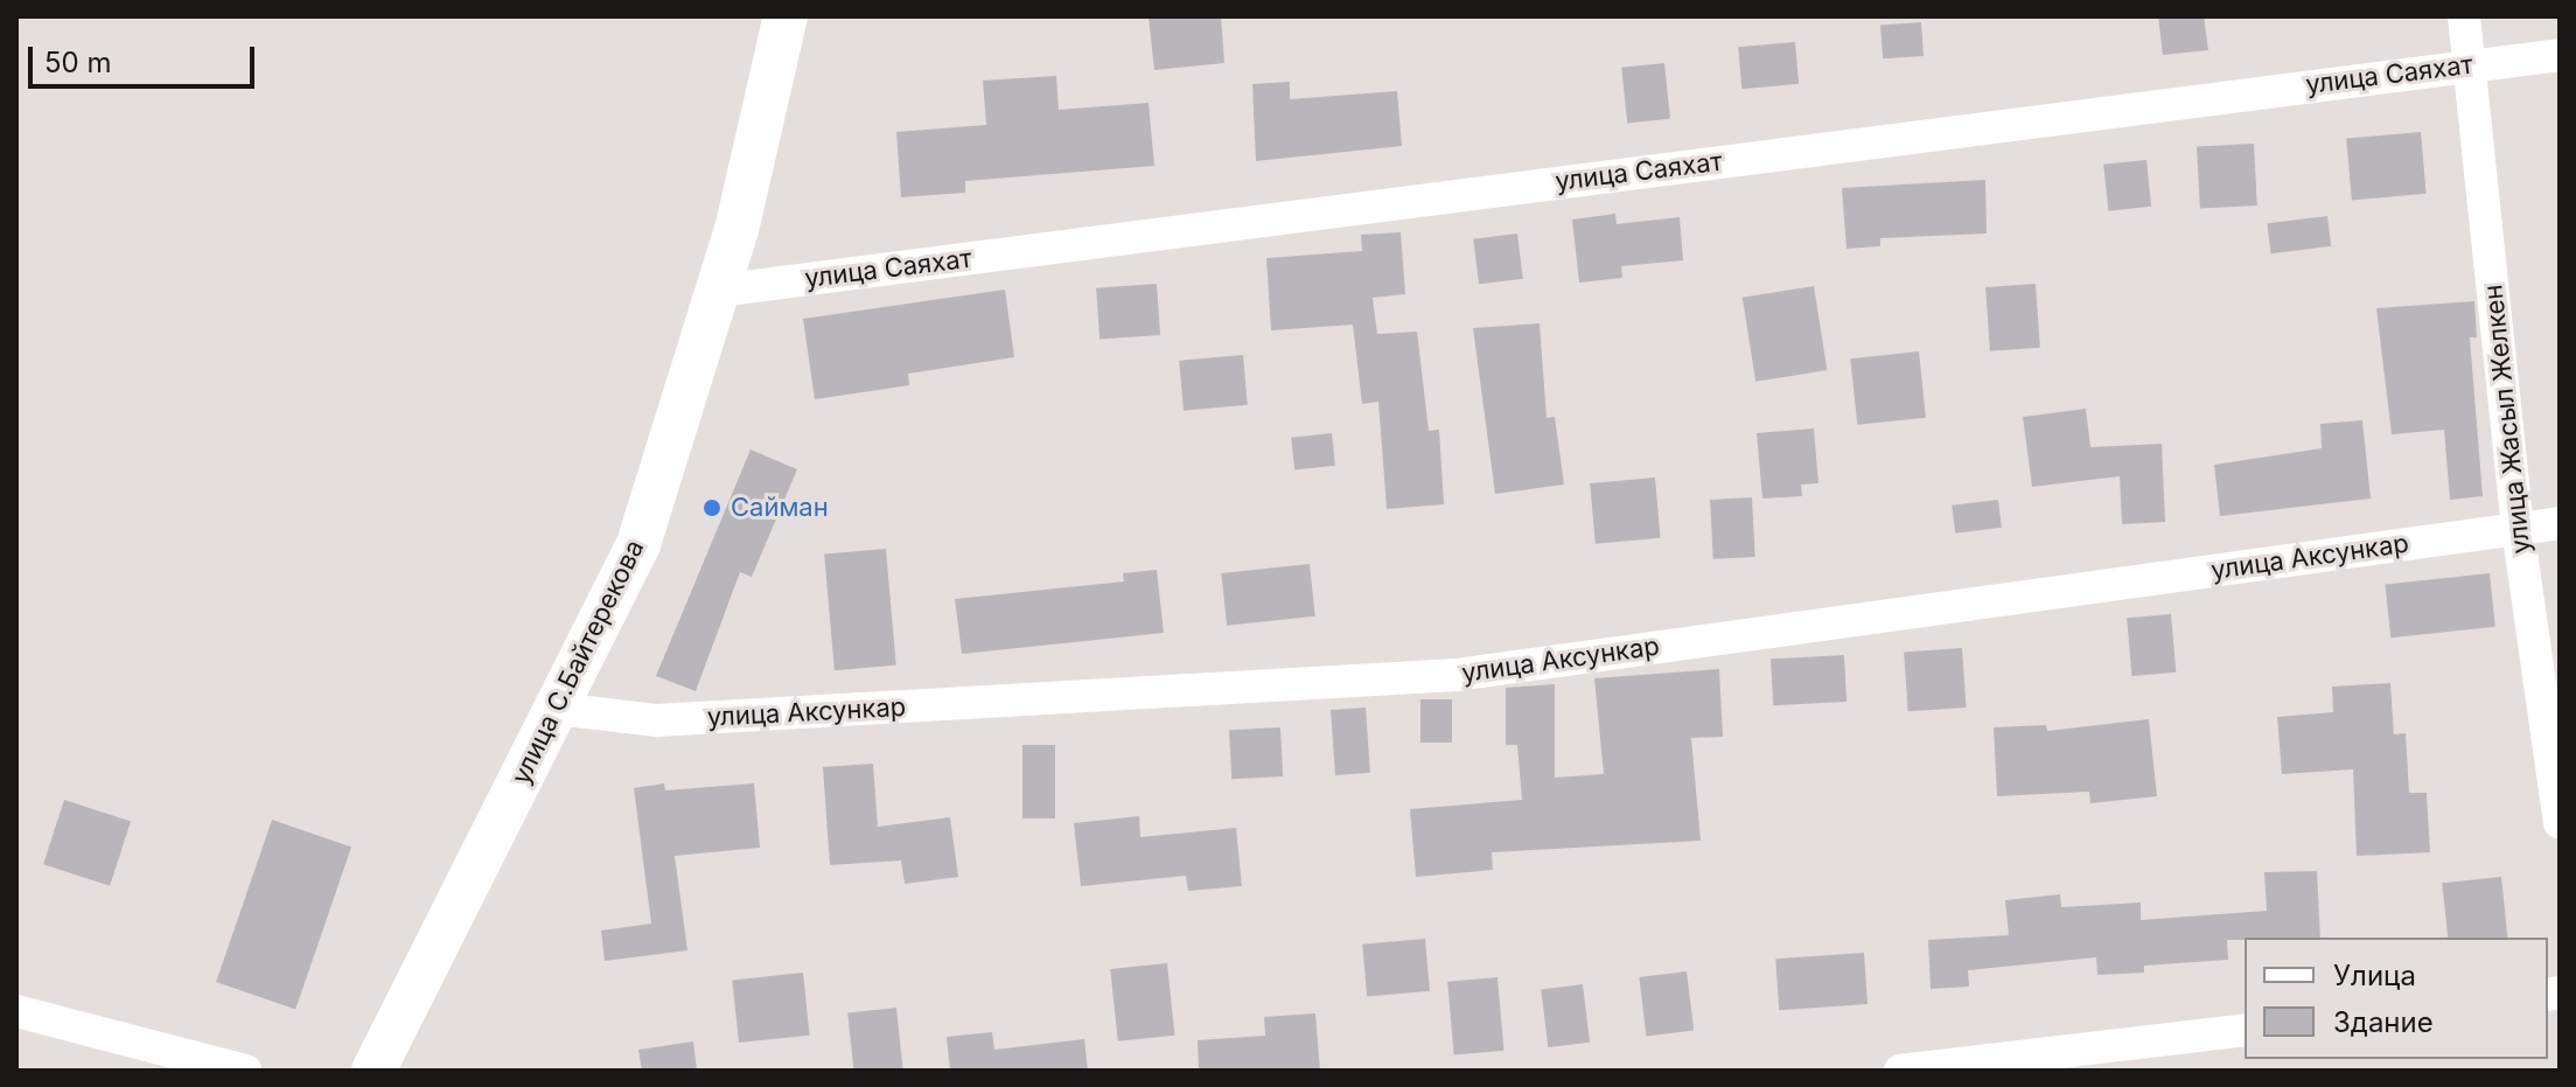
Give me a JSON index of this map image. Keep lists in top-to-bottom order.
{
  "streets": {
    "main road": ["улица С.Байтерекова"],
    "street": ["улица Саяхат", "улица Жасыл Желкен", "улица Аксункар"]
  },
  "crossings": [
    ["улица Саяхат", "улица Жасыл Желкен"],
    ["улица Саяхат", "улица С.Байтерекова"],
    ["улица Жасыл Желкен", "улица Аксункар"],
    ["улица Аксункар", "улица С.Байтерекова"]
  ],
  "places": ["Сайман"],
  "legend": ["Улица", "Здание"],
  "scale_bar": "50 m"
}
